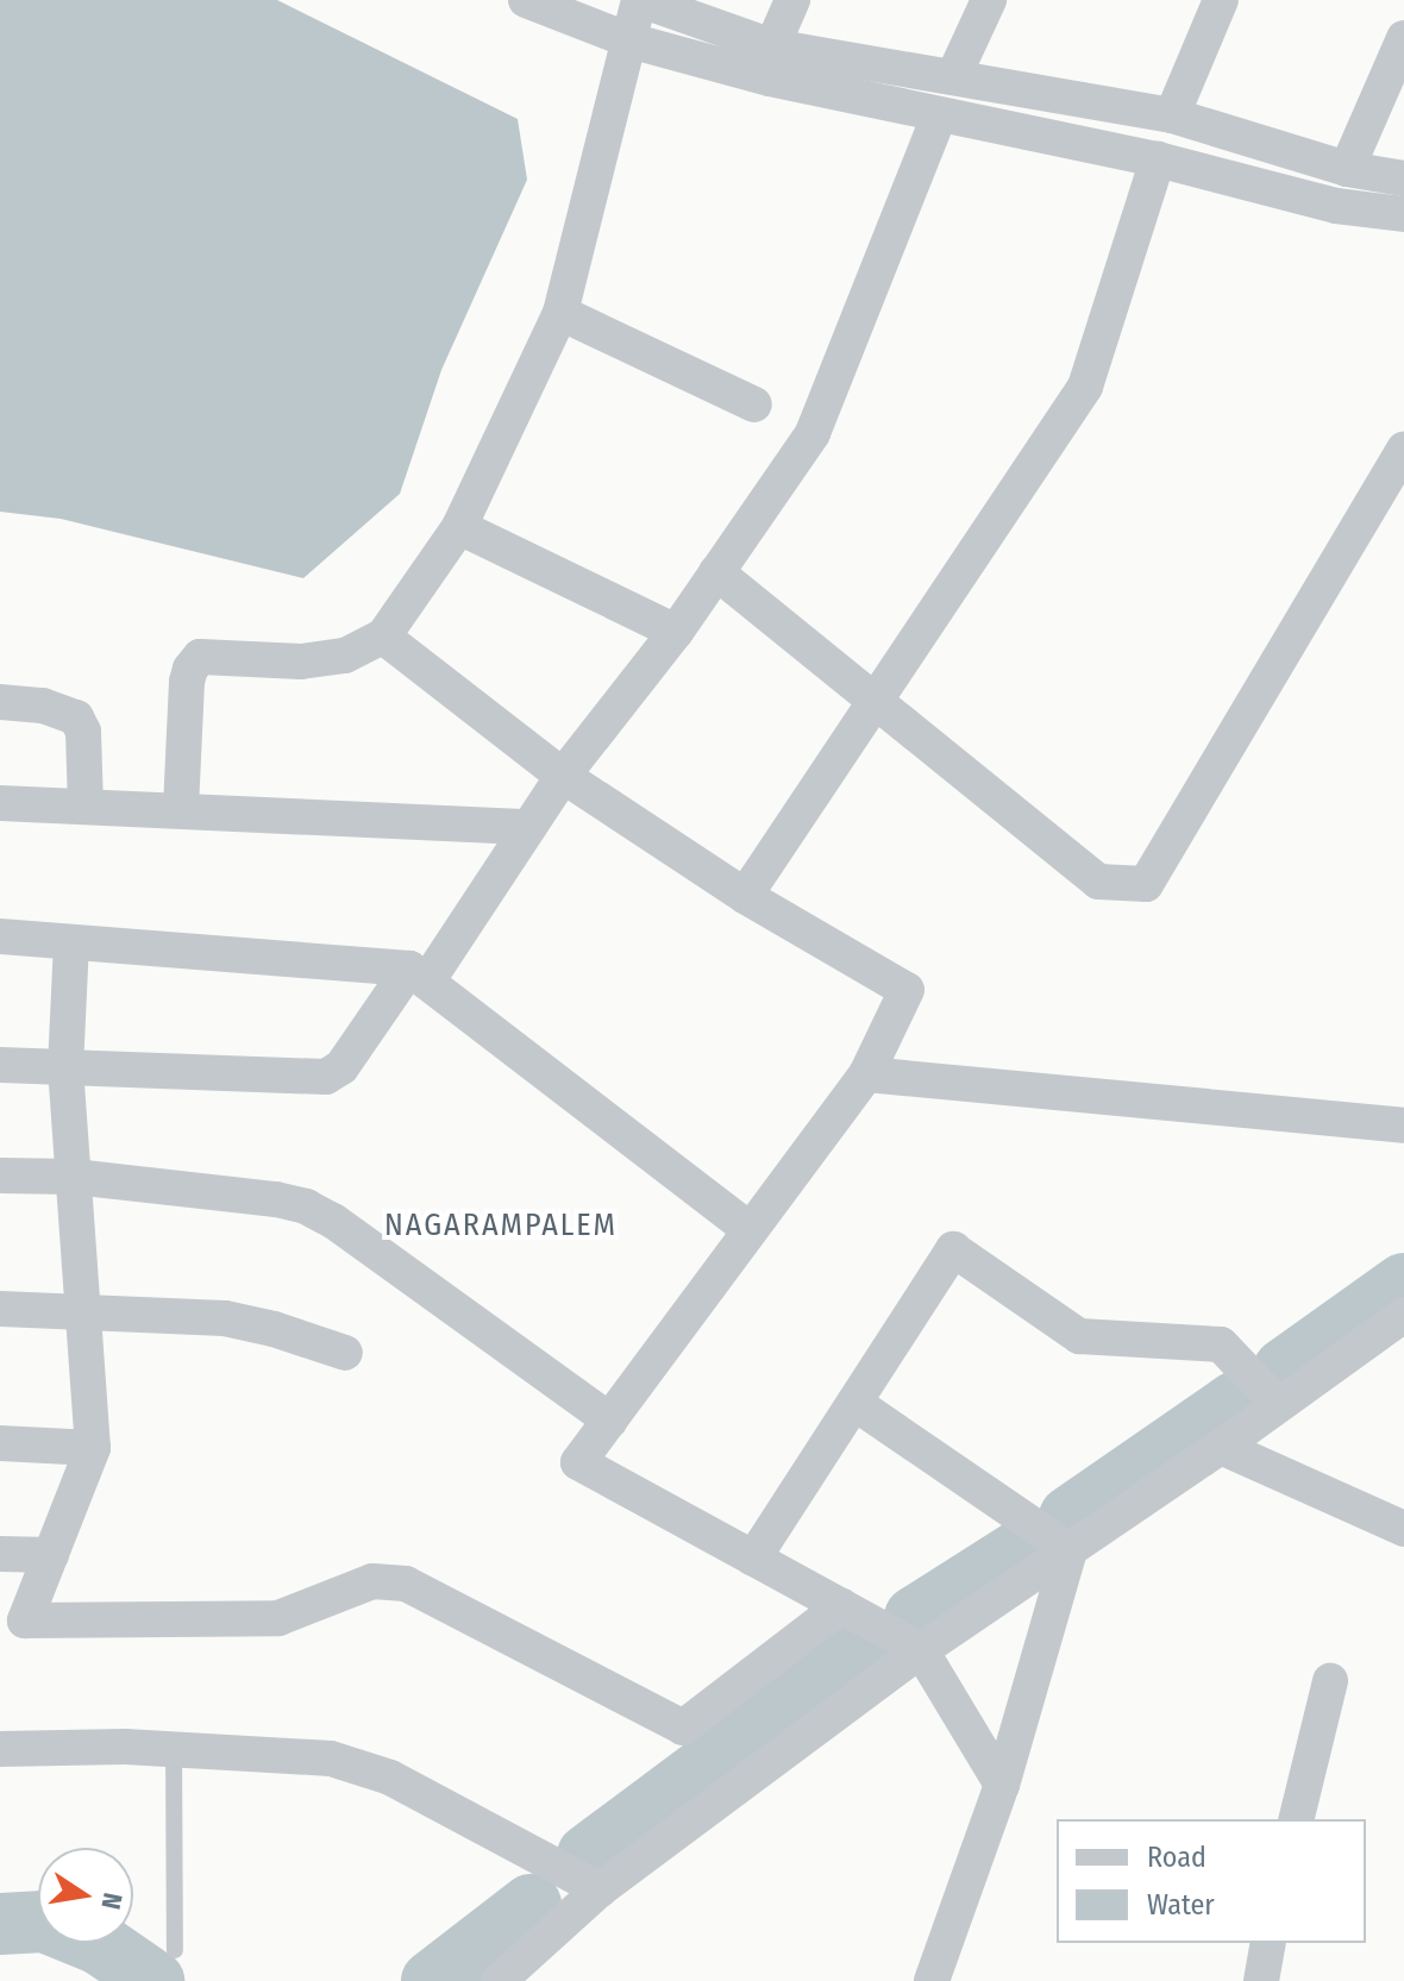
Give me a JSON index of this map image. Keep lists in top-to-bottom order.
{
  "districts": ["NAGARAMPALEM"],
  "legend": ["Road", "Water"],
  "north": "right"
}
